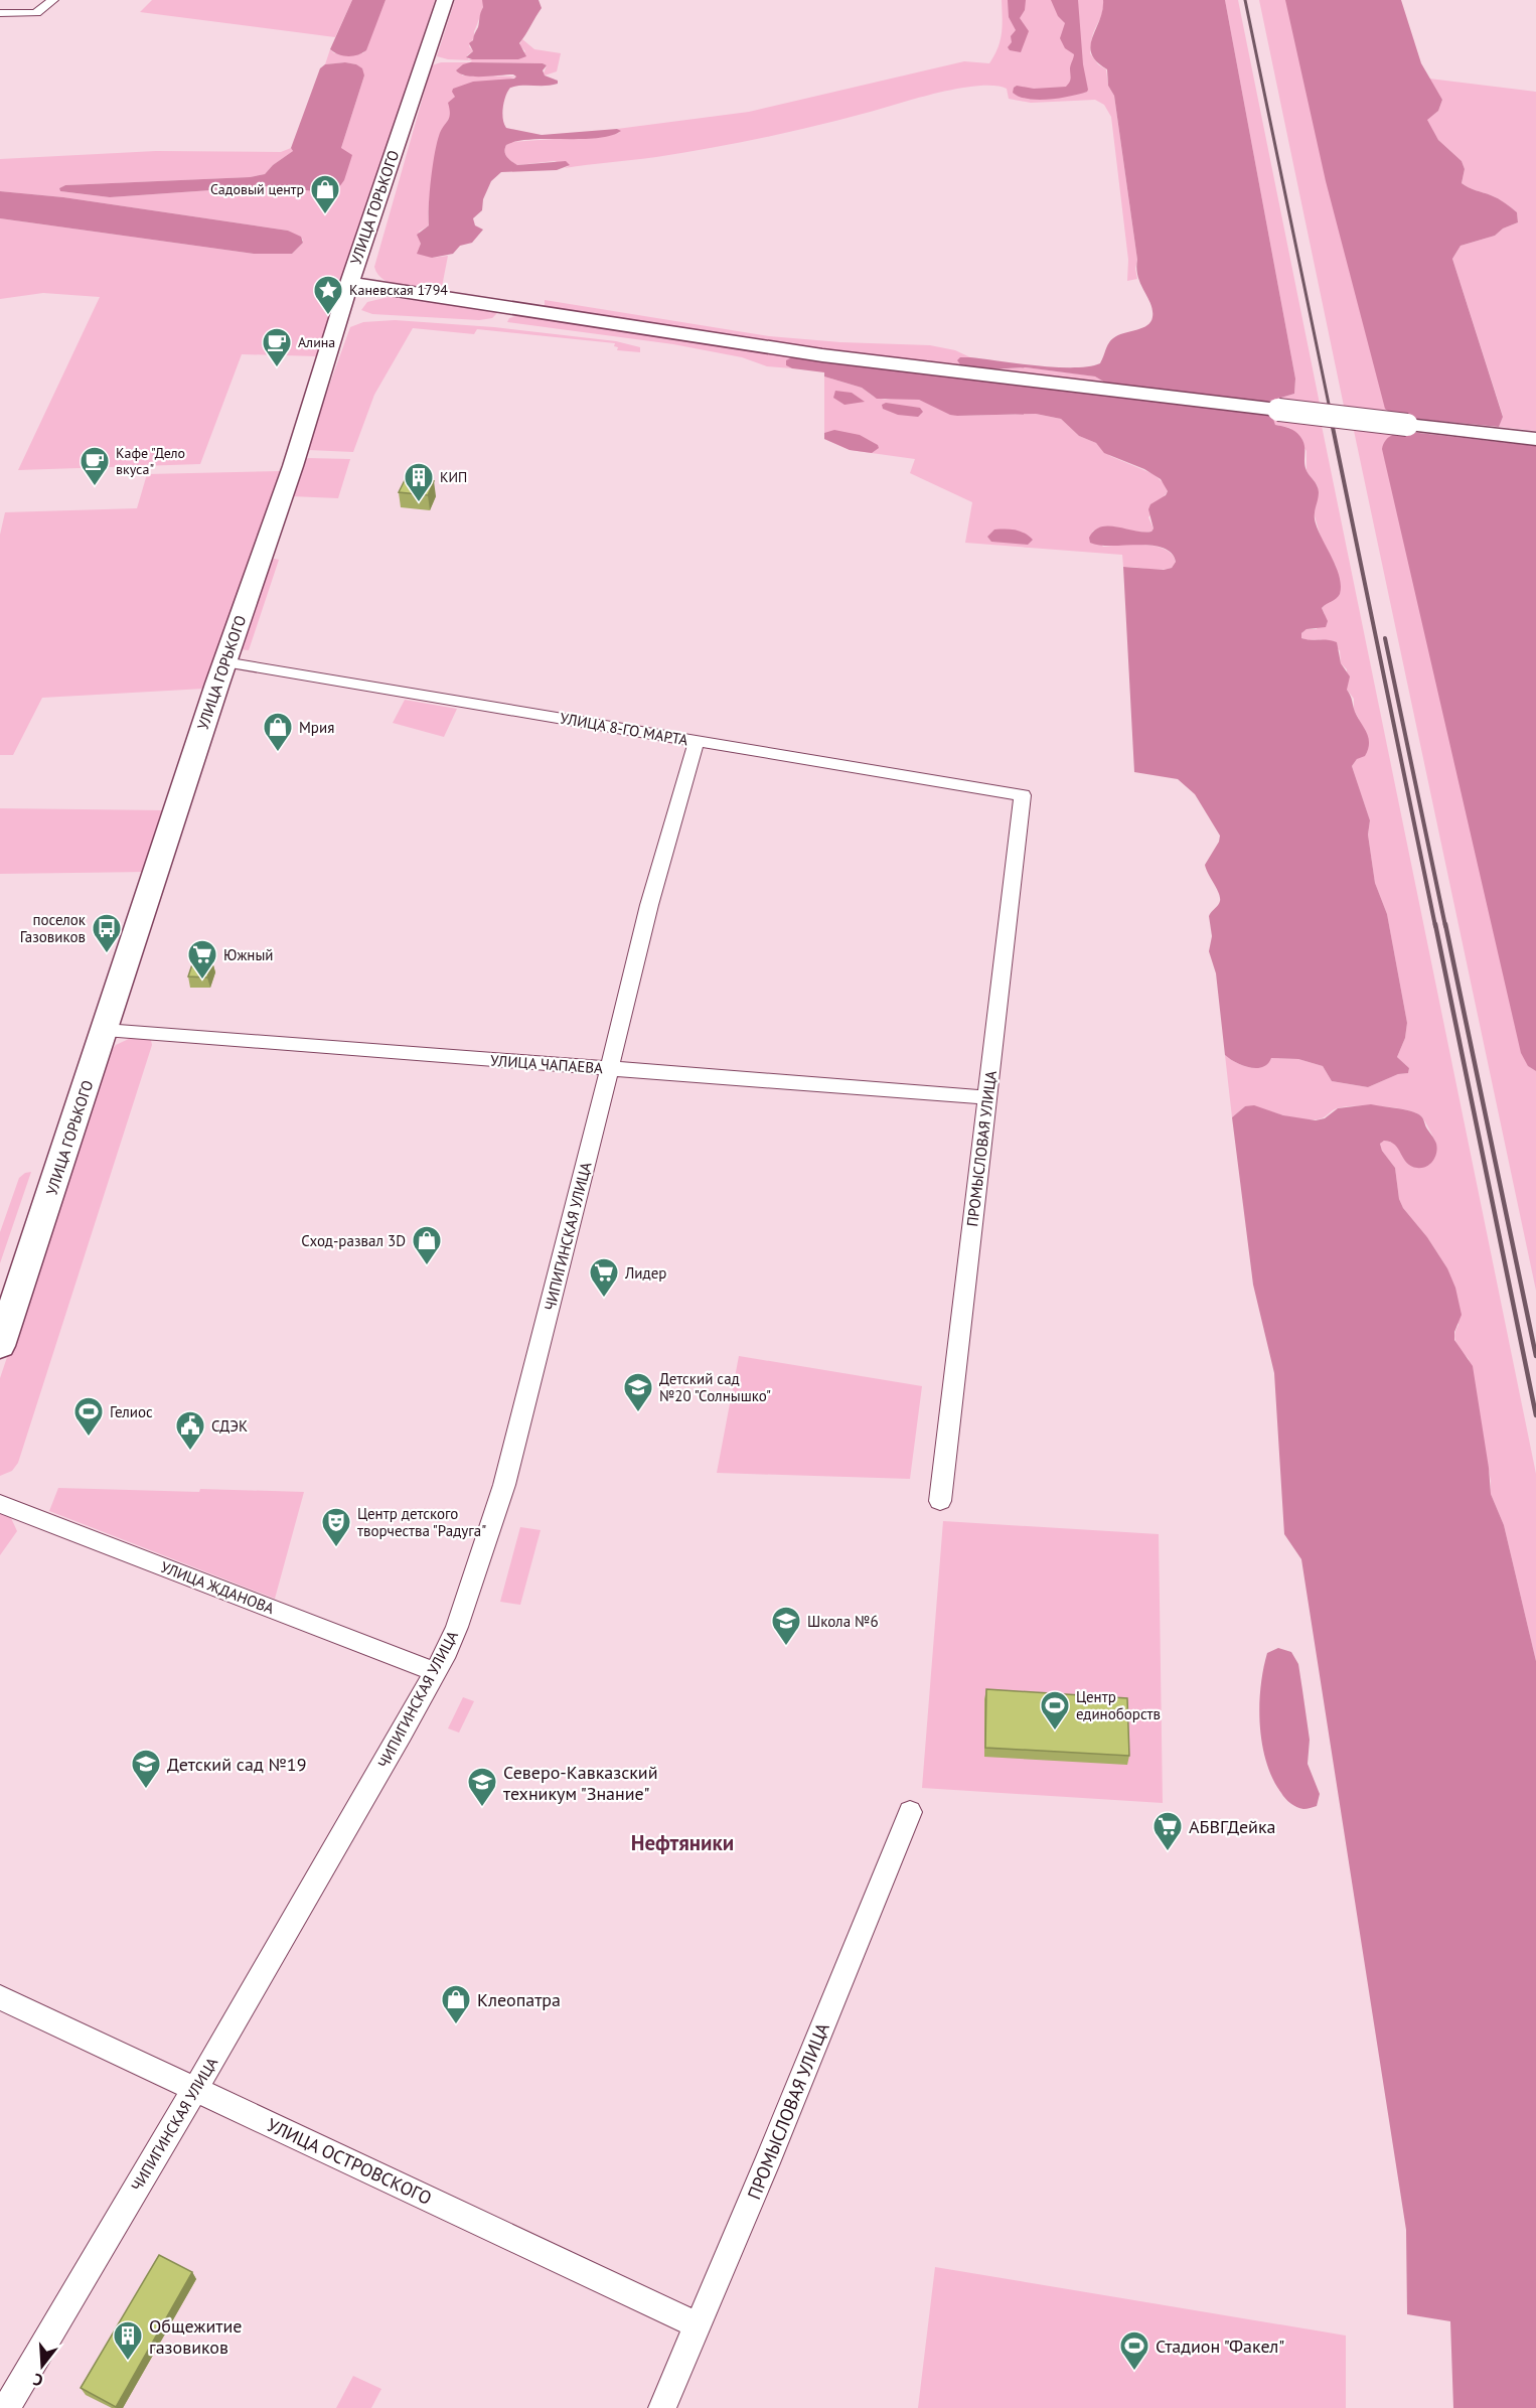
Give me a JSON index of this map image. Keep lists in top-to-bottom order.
{
  "streets": {
    "main road": ["УЛИЦА ГОРЬКОГО"],
    "street": [
      "УЛИЦА 8-ГО МАРТА",
      "УЛИЦА ЧАПАЕВА",
      "ПРОМЫСЛОВАЯ УЛИЦА",
      "ЧИПИГИНСКАЯ УЛИЦА",
      "УЛИЦА ЖДАНОВА",
      "УЛИЦА ОСТРОВСКОГО"
    ]
  },
  "crossings": [
    ["УЛИЦА ГОРЬКОГО", "УЛИЦА 8-ГО МАРТА"],
    ["УЛИЦА ГОРЬКОГО", "УЛИЦА ЧАПАЕВА"],
    ["УЛИЦА 8-ГО МАРТА", "ПРОМЫСЛОВАЯ УЛИЦА"],
    ["УЛИЦА 8-ГО МАРТА", "ЧИПИГИНСКАЯ УЛИЦА"],
    ["УЛИЦА ЧАПАЕВА", "ПРОМЫСЛОВАЯ УЛИЦА"],
    ["УЛИЦА ЧАПАЕВА", "ЧИПИГИНСКАЯ УЛИЦА"],
    ["ПРОМЫСЛОВАЯ УЛИЦА", "УЛИЦА ОСТРОВСКОГО"],
    ["ЧИПИГИНСКАЯ УЛИЦА", "УЛИЦА ЖДАНОВА"],
    ["ЧИПИГИНСКАЯ УЛИЦА", "УЛИЦА ОСТРОВСКОГО"]
  ],
  "districts": ["Нефтяники"],
  "places": {
    "shop": [
      "Садовый центр",
      "Мрия",
      "Сход-развал 3D",
      "Клеопатра"
    ],
    "place": ["Каневская 1794"],
    "cafe": ["Алина", "Кафе \"Дело вкуса\""],
    "building": ["КИП", "Общежитие газовиков"],
    "bus stop": ["поселок Газовиков"],
    "supermarket": ["Южный", "Лидер", "АБВГДейка"],
    "school or university": [
      "Детский сад №20 \"Солнышко\"",
      "Школа №6",
      "Детский сад №19",
      "Северо-Кавказский техникум \"Знание\""
    ],
    "sports": ["Гелиос", "Центр единоборств", "Стадион \"Факел\""],
    "public building": ["СДЭК"],
    "theatre": ["Центр детского творчества \"Радуга\""]
  },
  "north": "bottom"
}
